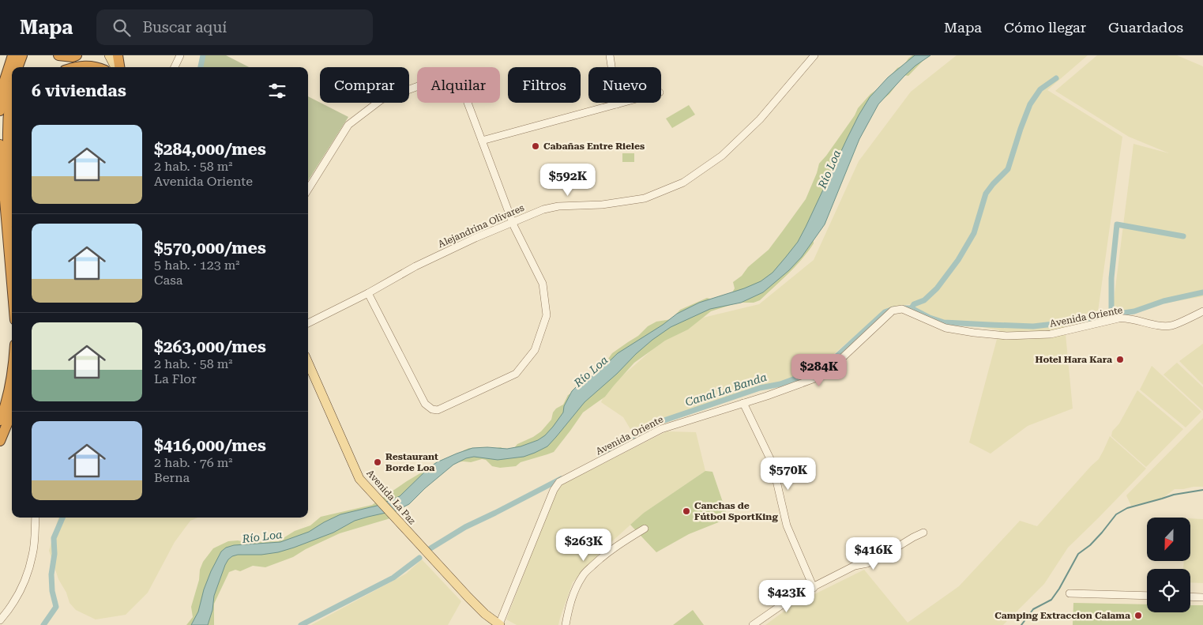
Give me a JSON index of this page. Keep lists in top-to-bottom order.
{
  "streets": {
    "main road": ["Avenida La Paz"],
    "street": ["Alejandrina Olivares", "Avenida Oriente"]
  },
  "crossings": [
    ["Avenida Oriente", "Avenida La Paz"]
  ],
  "water": ["Río Loa", "Canal La Banda"],
  "places": [
    "Cabañas Entre Rieles",
    "Hotel Hara Kara",
    "Restaurant Borde Loa",
    "Canchas de Fútbol SportKing",
    "Camping Extraccion Calama"
  ],
  "north": "bottom",
  "page": {
    "header": "Mapa",
    "search": "Buscar aquí",
    "nav": ["Mapa", "Cómo llegar", "Guardados"],
    "chip": [
      "Comprar",
      "Alquilar",
      "Filtros",
      "Nuevo"
    ],
    "heading": "6 viviendas",
    "list": [
      {
        "name": "$284,000/mes",
        "note": "2 hab. · 58 m² · Avenida Oriente"
      },
      {
        "name": "$570,000/mes",
        "note": "5 hab. · 123 m² · Casa"
      },
      {
        "name": "$263,000/mes",
        "note": "2 hab. · 58 m² · La Flor"
      },
      {
        "name": "$416,000/mes",
        "note": "2 hab. · 76 m² · Berna"
      }
    ],
    "price": [
      "$592K",
      "$284K",
      "$570K",
      "$263K",
      "$416K",
      "$423K"
    ]
  }
}
